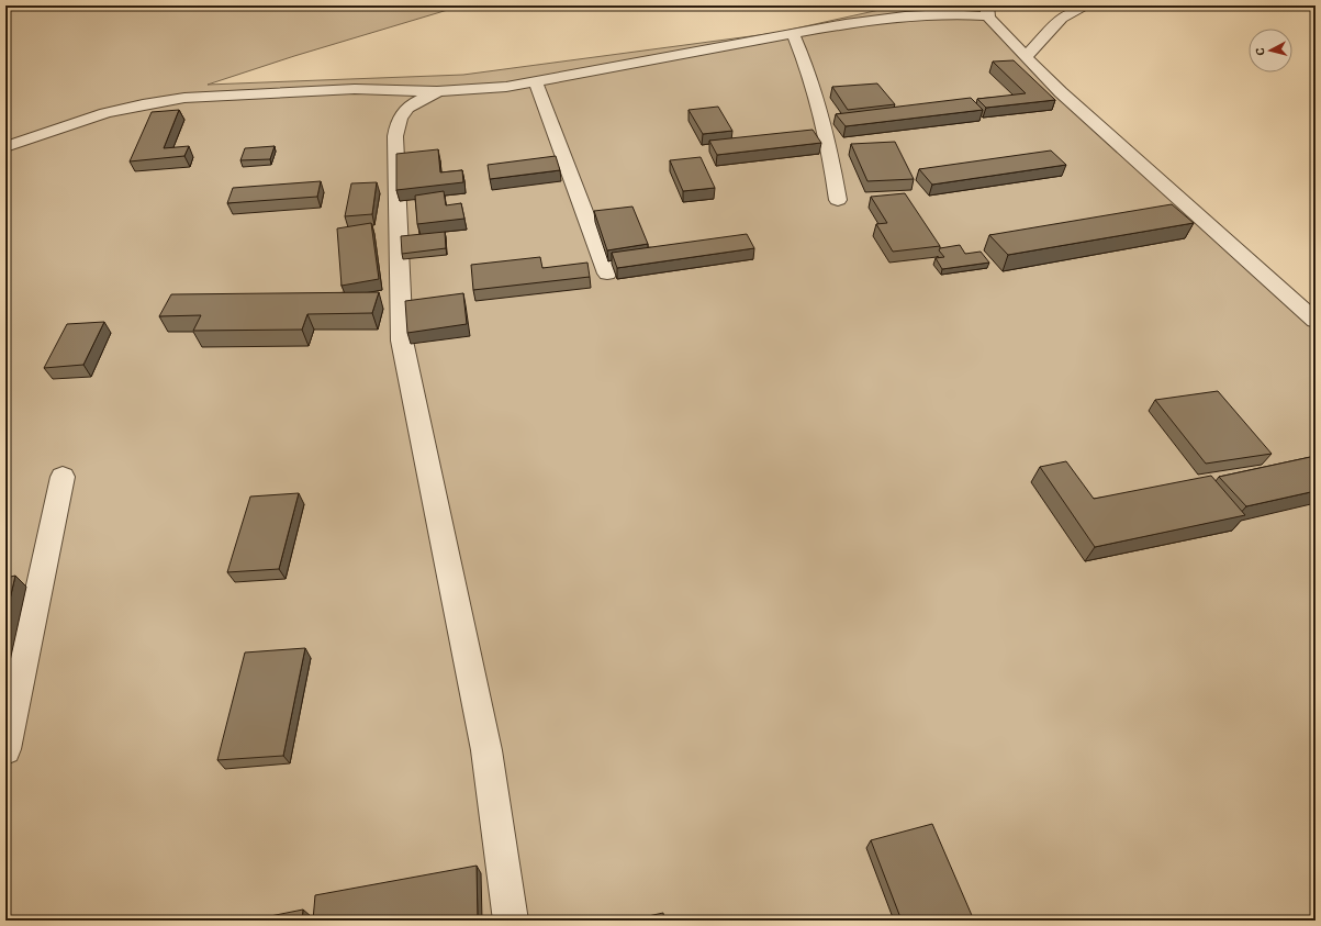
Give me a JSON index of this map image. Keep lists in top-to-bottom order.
{
  "north": "left"
}
